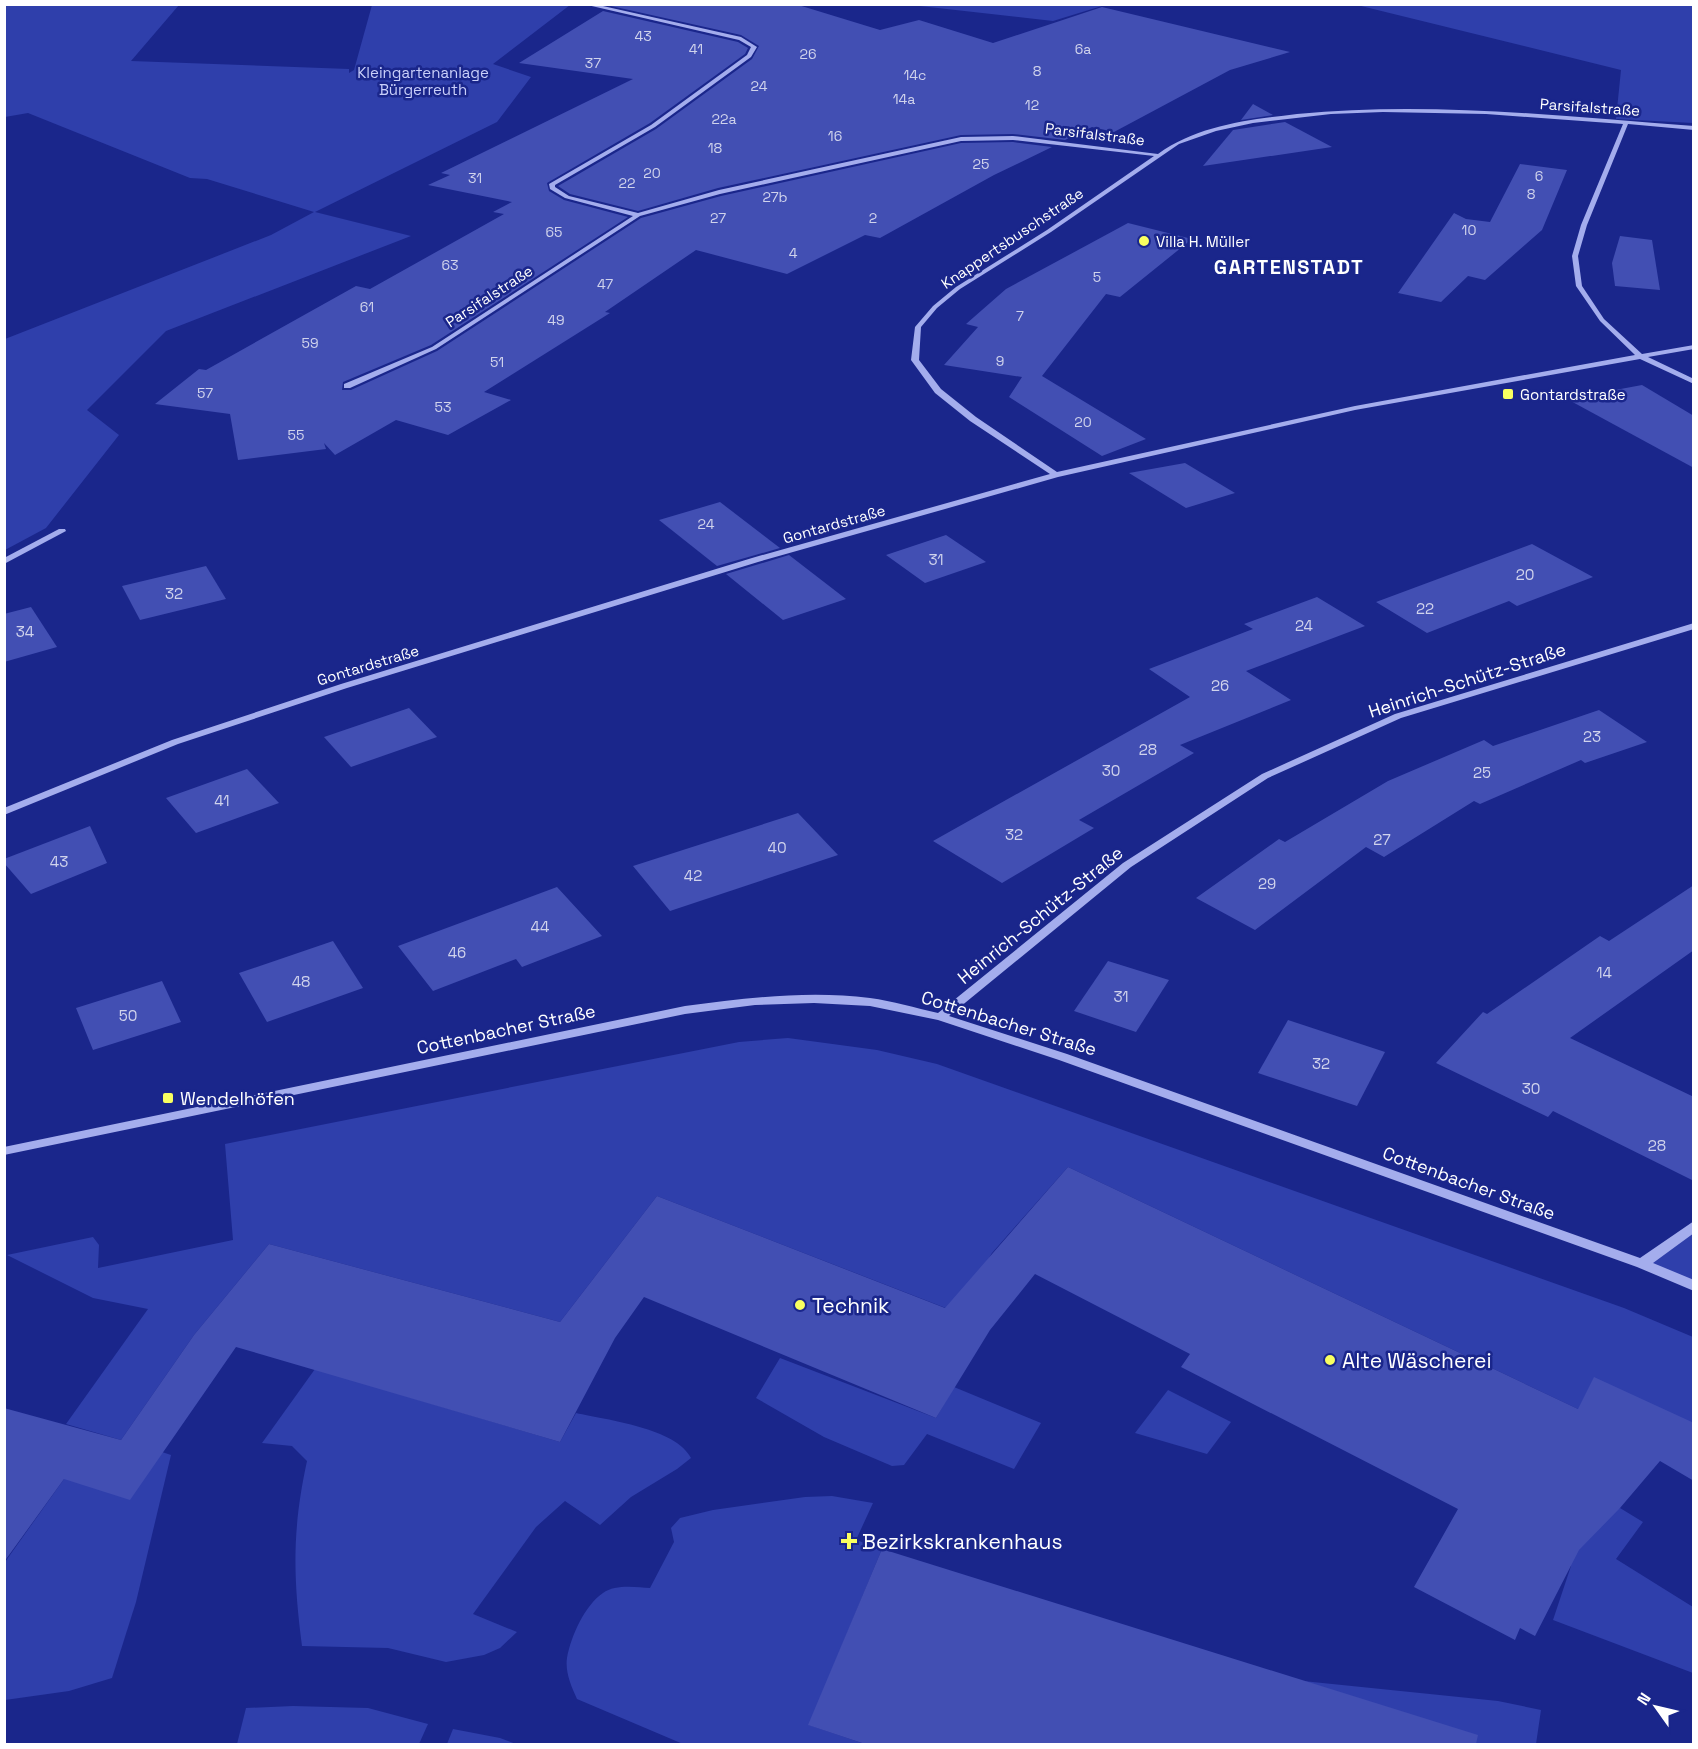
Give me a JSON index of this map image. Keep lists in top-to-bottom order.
{
  "streets": {
    "street": [
      "Parsifalstraße",
      "Knappertsbuschstraße",
      "Gontardstraße",
      "Heinrich-Schütz-Straße",
      "Cottenbacher Straße"
    ]
  },
  "crossings": [
    ["Parsifalstraße", "Knappertsbuschstraße"],
    ["Knappertsbuschstraße", "Gontardstraße"],
    ["Heinrich-Schütz-Straße", "Cottenbacher Straße"]
  ],
  "districts": ["GARTENSTADT"],
  "parks": ["Kleingartenanlage Bürgerreuth"],
  "places": {
    "other": ["Villa H. Müller", "Technik", "Alte Wäscherei"],
    "transit": ["Gontardstraße", "Wendelhöfen"],
    "health": ["Bezirkskrankenhaus"]
  },
  "house_numbers": [
    "43",
    "41",
    "6a",
    "26",
    "37",
    "8",
    "14c",
    "24",
    "14a",
    "12",
    "22a",
    "16",
    "18",
    "25",
    "20",
    "6",
    "31",
    "22",
    "8",
    "27b",
    "27",
    "2",
    "10",
    "65",
    "4",
    "63",
    "5",
    "47",
    "61",
    "7",
    "49",
    "59",
    "9",
    "51",
    "57",
    "53",
    "20",
    "55",
    "24",
    "31",
    "20",
    "32",
    "22",
    "24",
    "34",
    "26",
    "23",
    "28",
    "30",
    "25",
    "41",
    "32",
    "27",
    "40",
    "43",
    "42",
    "29",
    "44",
    "46",
    "14",
    "48",
    "31",
    "50",
    "32",
    "30",
    "28"
  ],
  "north": "top left"
}
